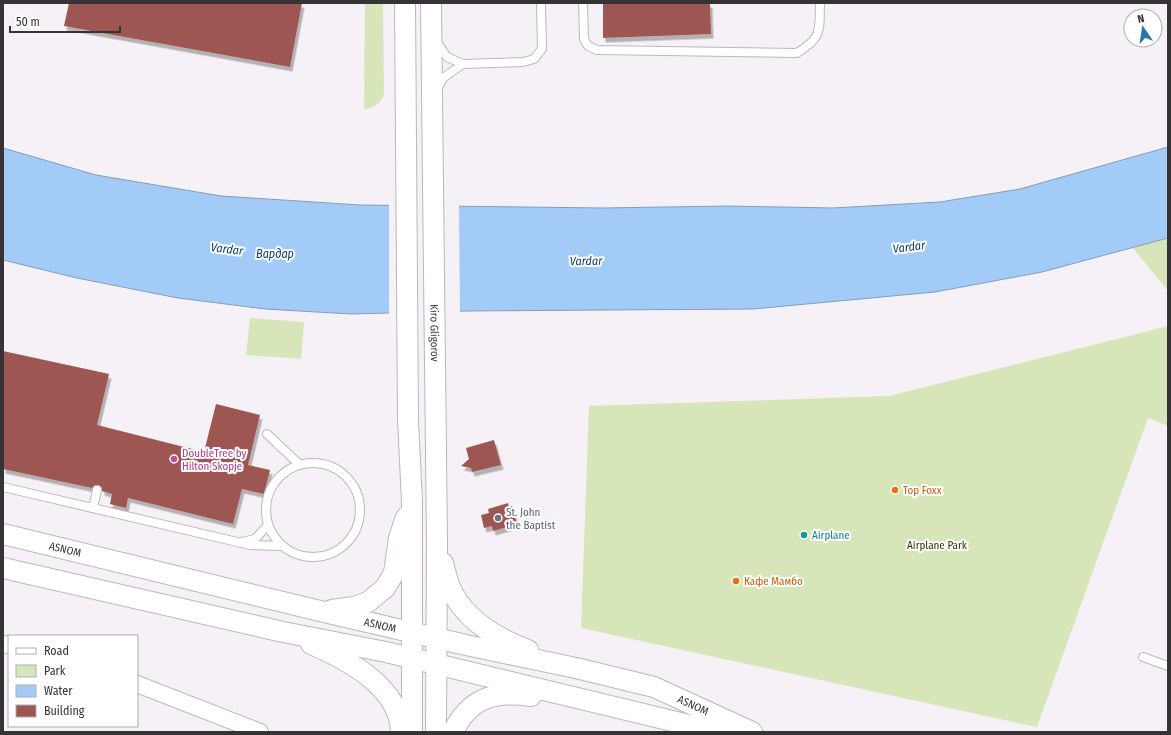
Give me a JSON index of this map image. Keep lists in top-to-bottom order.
{
  "streets": {
    "street": ["Kiro Gligorov", "ASNOM"]
  },
  "crossings": [
    ["Kiro Gligorov", "ASNOM"]
  ],
  "water": ["Vardar", "Вардар"],
  "parks": ["Airplane Park"],
  "places": [
    "DoubleTree by Hilton Skopje",
    "Top Foxx",
    "St. John the Baptist",
    "Airplane",
    "Кафе Мамбо"
  ],
  "legend": [
    "Road",
    "Park",
    "Water",
    "Building"
  ],
  "scale_bar": "50 m",
  "north": "top"
}
